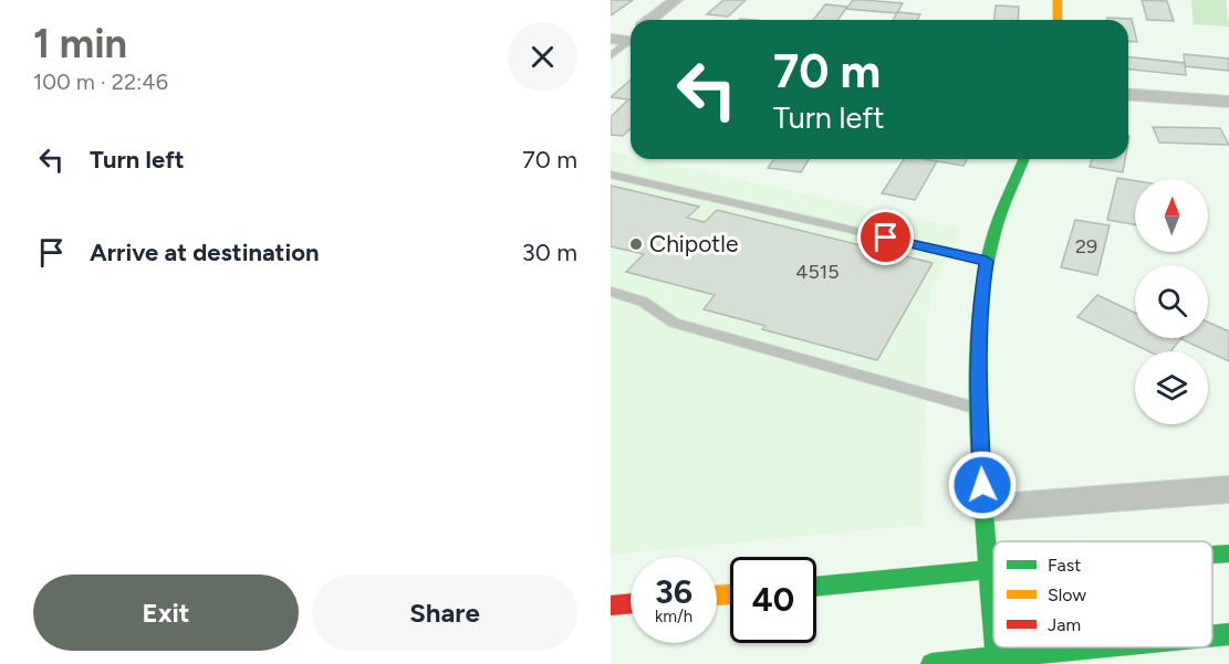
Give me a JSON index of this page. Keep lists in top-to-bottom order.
{
  "places": ["Chipotle"],
  "house_numbers": ["29", "4515"],
  "legend": ["Fast", "Slow", "Jam"],
  "north": "top",
  "page": {
    "heading": ["1 min", "100 m · 22:46"],
    "turn": ["70 m", "Turn left"],
    "list": [
      {
        "name": "Turn left",
        "value": "70 m"
      },
      {
        "name": "Arrive at destination",
        "value": "30 m"
      }
    ],
    "speed": "36 km/h",
    "limit": "40",
    "buttons": ["Exit", "Share"]
  }
}
